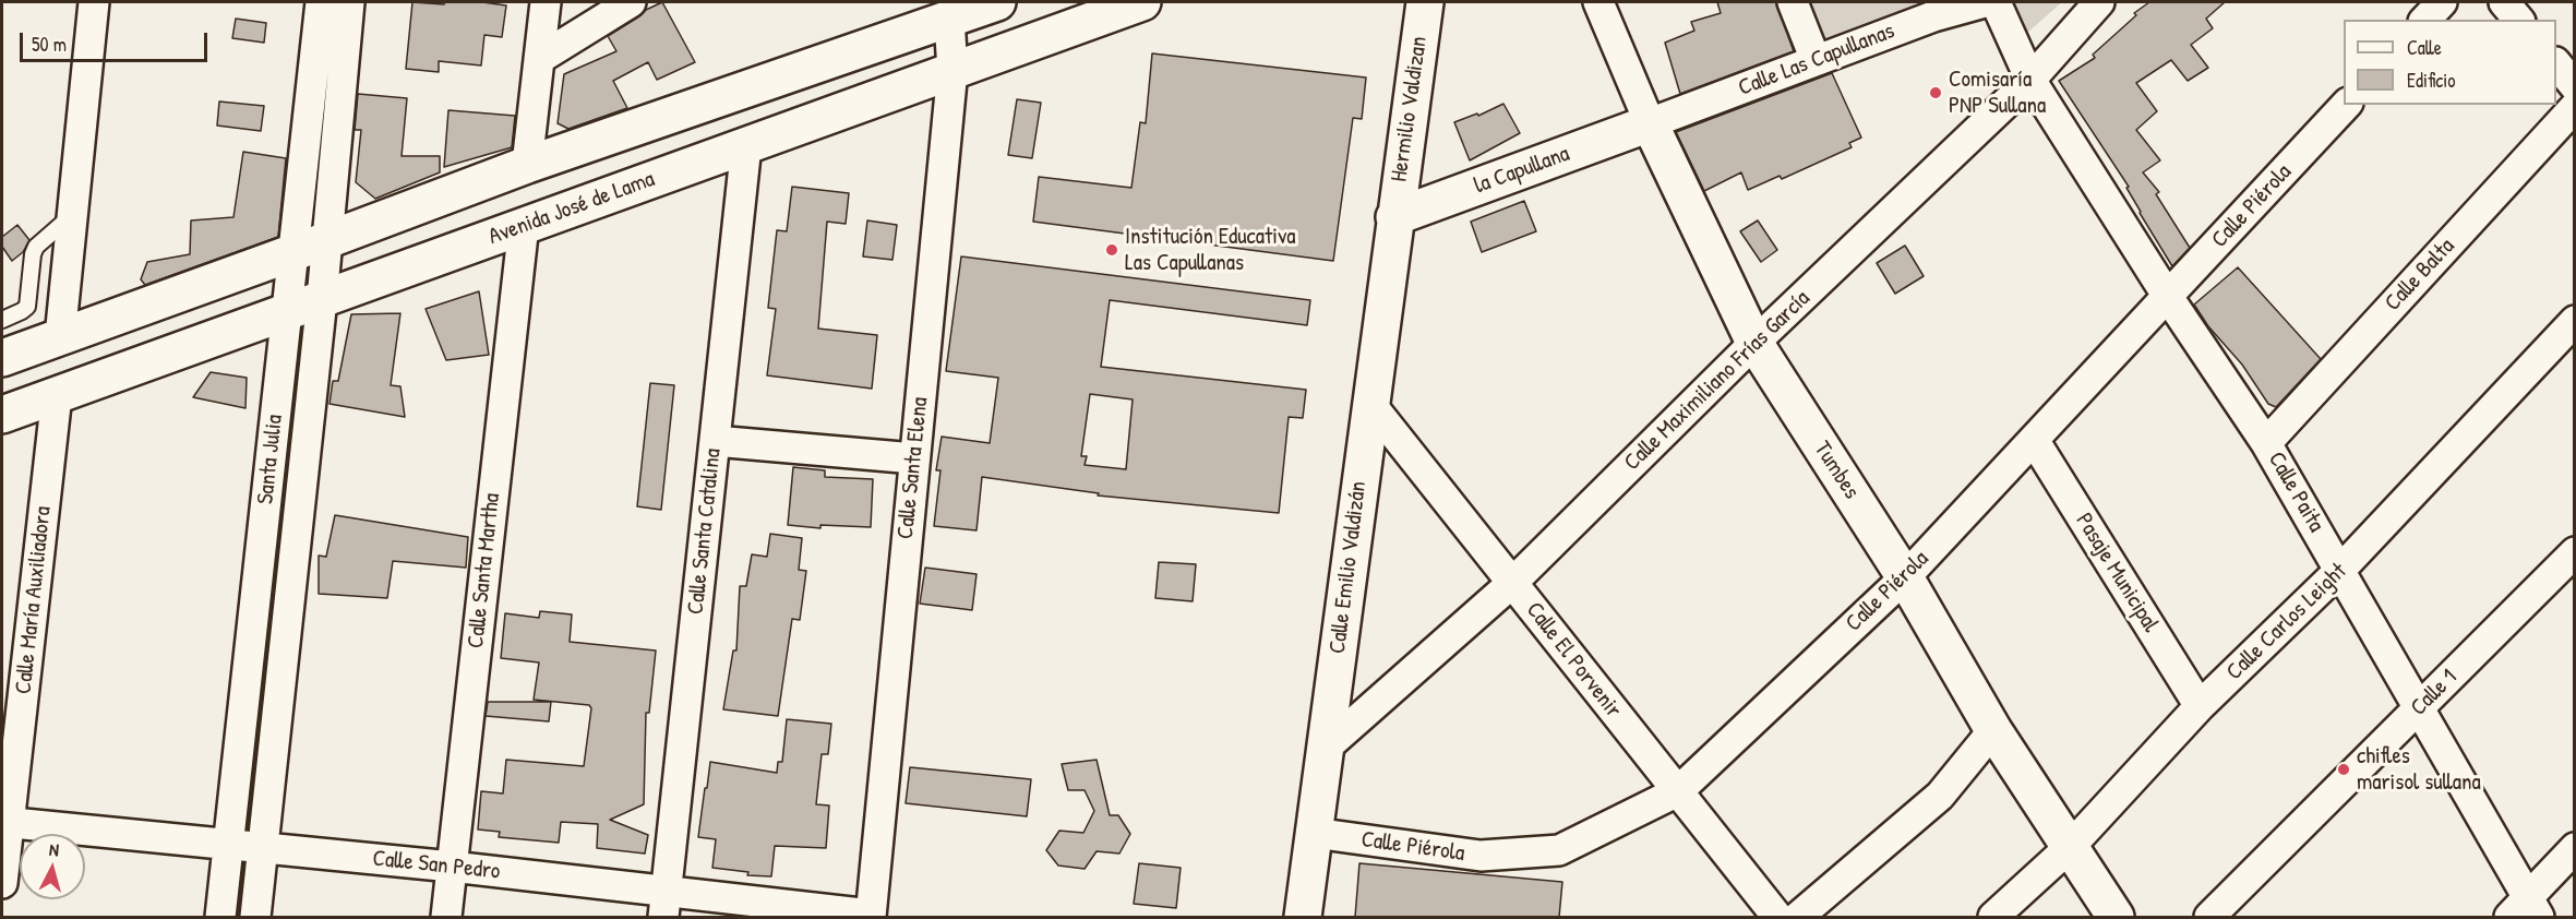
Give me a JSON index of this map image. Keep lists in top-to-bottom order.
{
  "streets": {
    "main road": [
      "Hermilio Valdizan",
      "la Capullana",
      "Avenida José de Lama",
      "Tumbes",
      "Calle Emilio Valdizán"
    ],
    "street": [
      "Calle Las Capullanas",
      "Calle Piérola",
      "Calle Balta",
      "Calle Maximiliano Frías García",
      "Santa Julia",
      "Calle Santa Elena",
      "Calle Paita",
      "Calle Santa Catalina",
      "Calle Santa Martha",
      "Pasaje Municipal",
      "Calle María Auxiliadora",
      "Calle Carlos Leight",
      "Calle El Porvenir",
      "Calle 1",
      "Calle San Pedro"
    ]
  },
  "crossings": [
    ["Calle Las Capullanas", "la Capullana"],
    ["Calle Las Capullanas", "Tumbes"],
    ["Hermilio Valdizan", "la Capullana"],
    ["Hermilio Valdizan", "Calle Emilio Valdizán"],
    ["la Capullana", "Tumbes"],
    ["la Capullana", "Calle Emilio Valdizán"],
    ["Calle Piérola", "Tumbes"],
    ["Calle Piérola", "Calle Paita"],
    ["Calle Piérola", "Calle Emilio Valdizán"],
    ["Calle Piérola", "Pasaje Municipal"],
    ["Calle Piérola", "Calle El Porvenir"],
    ["Avenida José de Lama", "Santa Julia"],
    ["Avenida José de Lama", "Calle Santa Elena"],
    ["Avenida José de Lama", "Calle Santa Catalina"],
    ["Avenida José de Lama", "Calle Santa Martha"],
    ["Avenida José de Lama", "Calle María Auxiliadora"],
    ["Calle Balta", "Calle Paita"],
    ["Calle Maximiliano Frías García", "Tumbes"],
    ["Calle Maximiliano Frías García", "Calle Paita"],
    ["Calle Maximiliano Frías García", "Calle Emilio Valdizán"],
    ["Calle Maximiliano Frías García", "Calle El Porvenir"],
    ["Santa Julia", "Calle San Pedro"],
    ["Calle Santa Elena", "Calle San Pedro"],
    ["Tumbes", "Calle Carlos Leight"],
    ["Calle Paita", "Calle Carlos Leight"],
    ["Calle Paita", "Calle 1"],
    ["Calle Santa Catalina", "Calle San Pedro"],
    ["Calle Emilio Valdizán", "Calle El Porvenir"],
    ["Calle Santa Martha", "Calle San Pedro"],
    ["Pasaje Municipal", "Calle Carlos Leight"],
    ["Calle María Auxiliadora", "Calle San Pedro"]
  ],
  "places": ["Comisaría PNP Sullana", "Institución Educativa Las Capullanas", "chifles marisol sullana"],
  "legend": ["Calle", "Edificio"],
  "scale_bar": "50 m",
  "north": "top"
}
